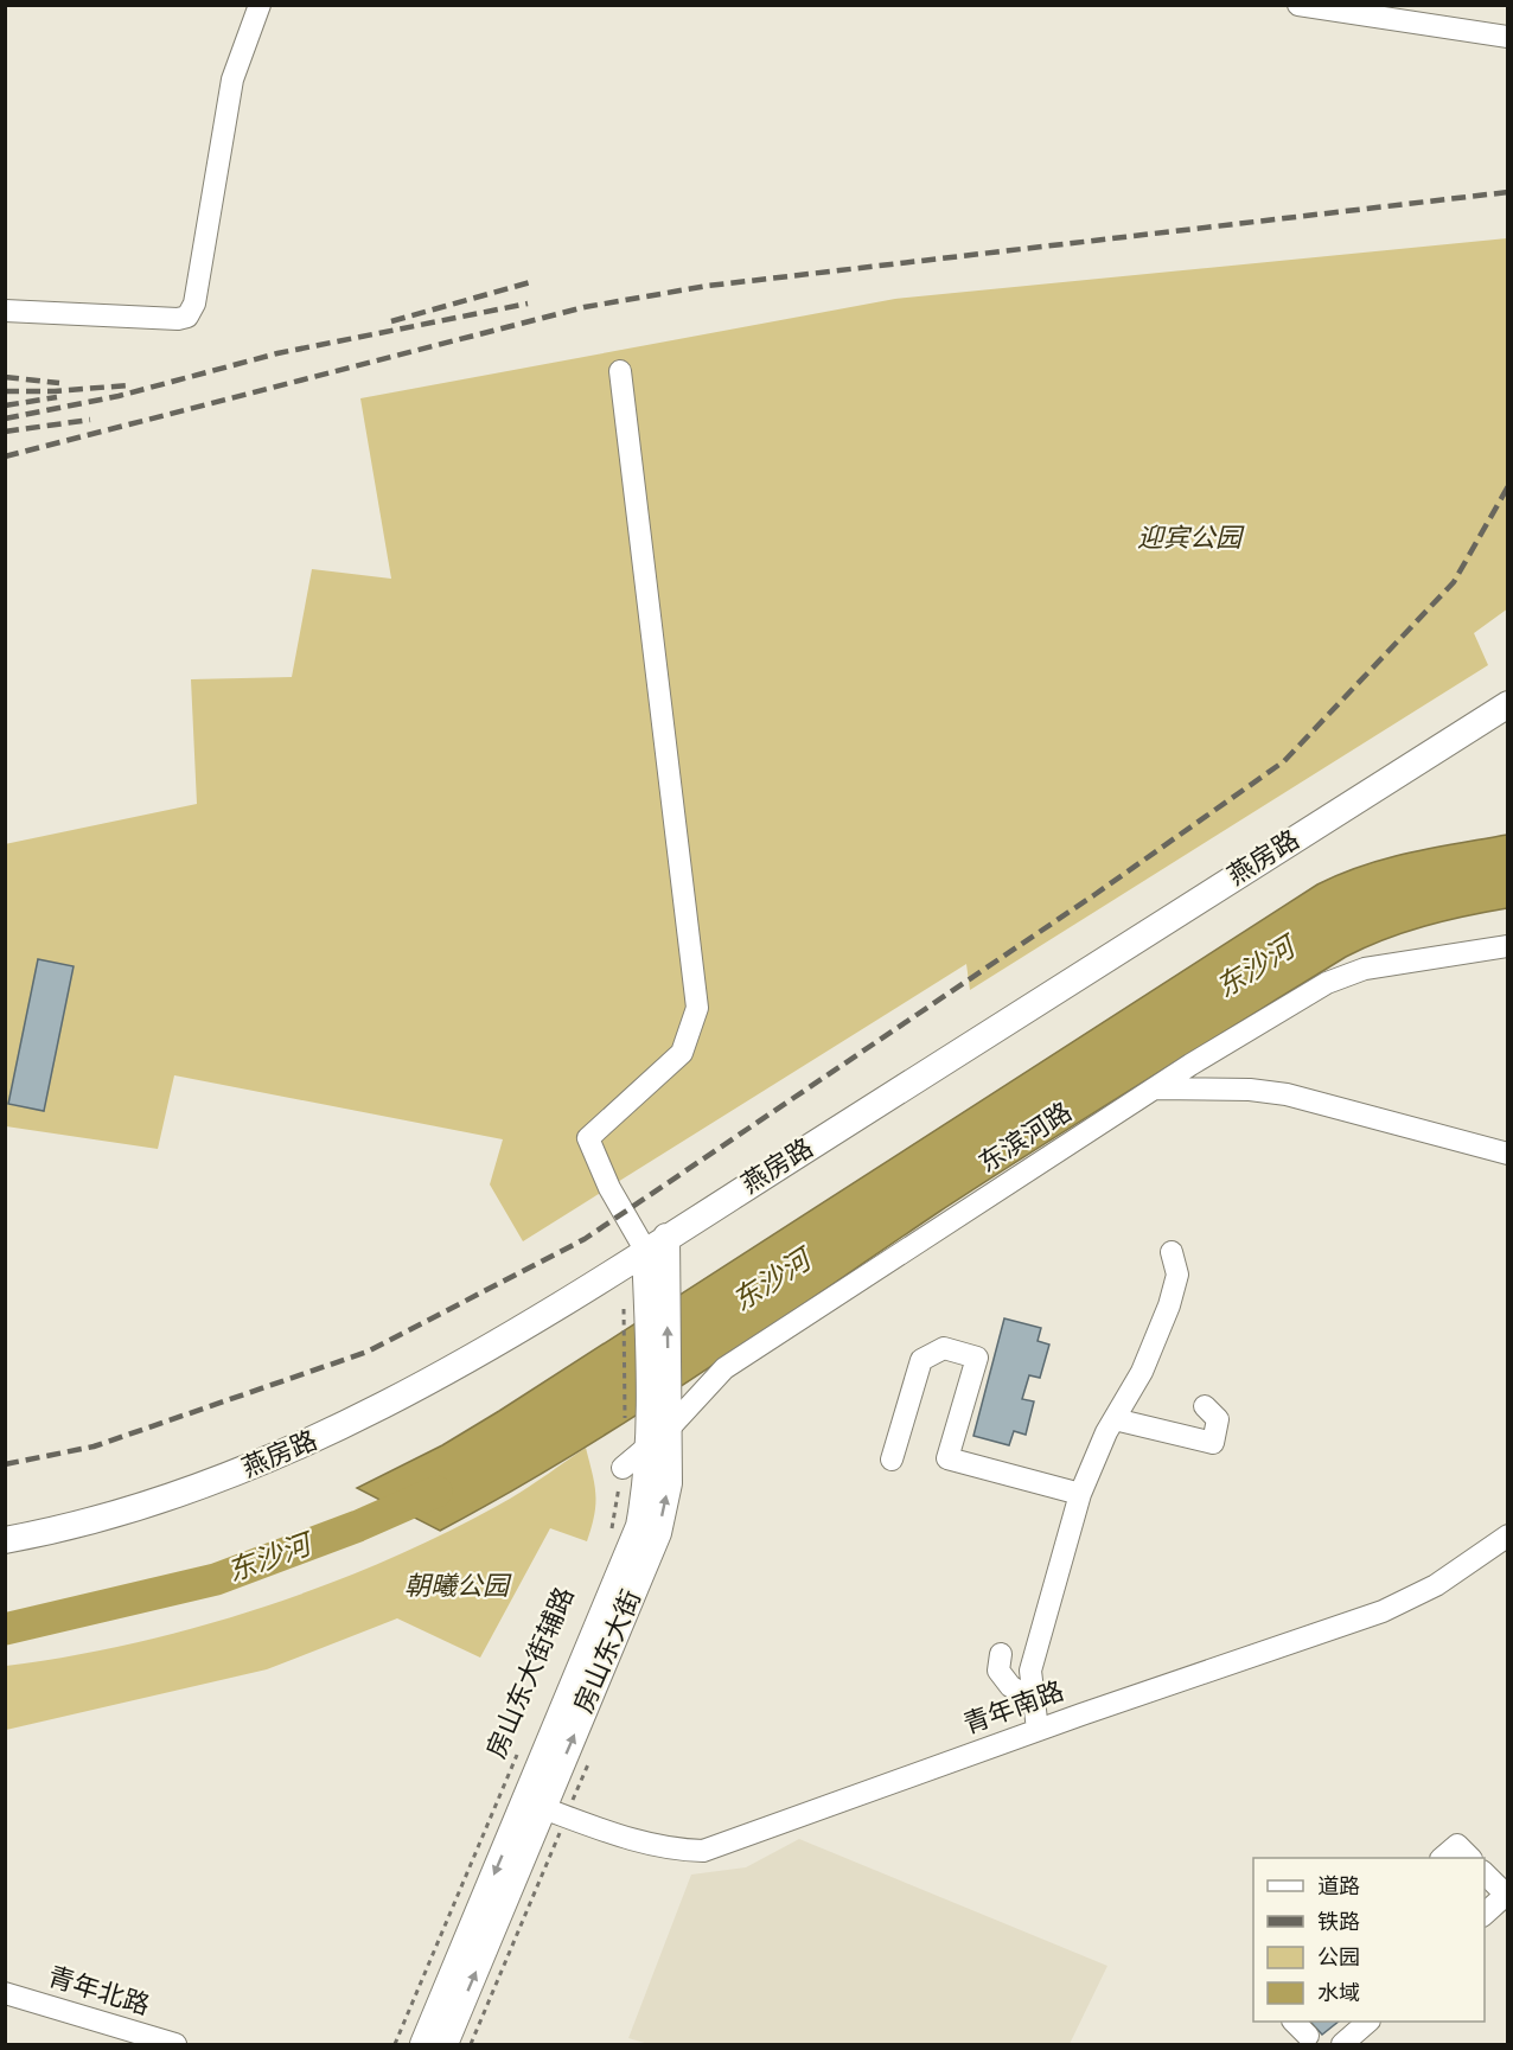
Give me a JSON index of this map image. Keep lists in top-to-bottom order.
{
  "streets": {
    "main road": ["燕房路", "房山东大街"],
    "street": ["东滨河路", "青年南路", "青年北路"],
    "path": ["房山东大街辅路"]
  },
  "crossings": [
    ["燕房路", "房山东大街"],
    ["东滨河路", "房山东大街"],
    ["房山东大街", "青年南路"]
  ],
  "water": ["东沙河"],
  "parks": ["迎宾公园", "朝曦公园"],
  "legend": [
    "道路",
    "铁路",
    "公园",
    "水域"
  ]
}
